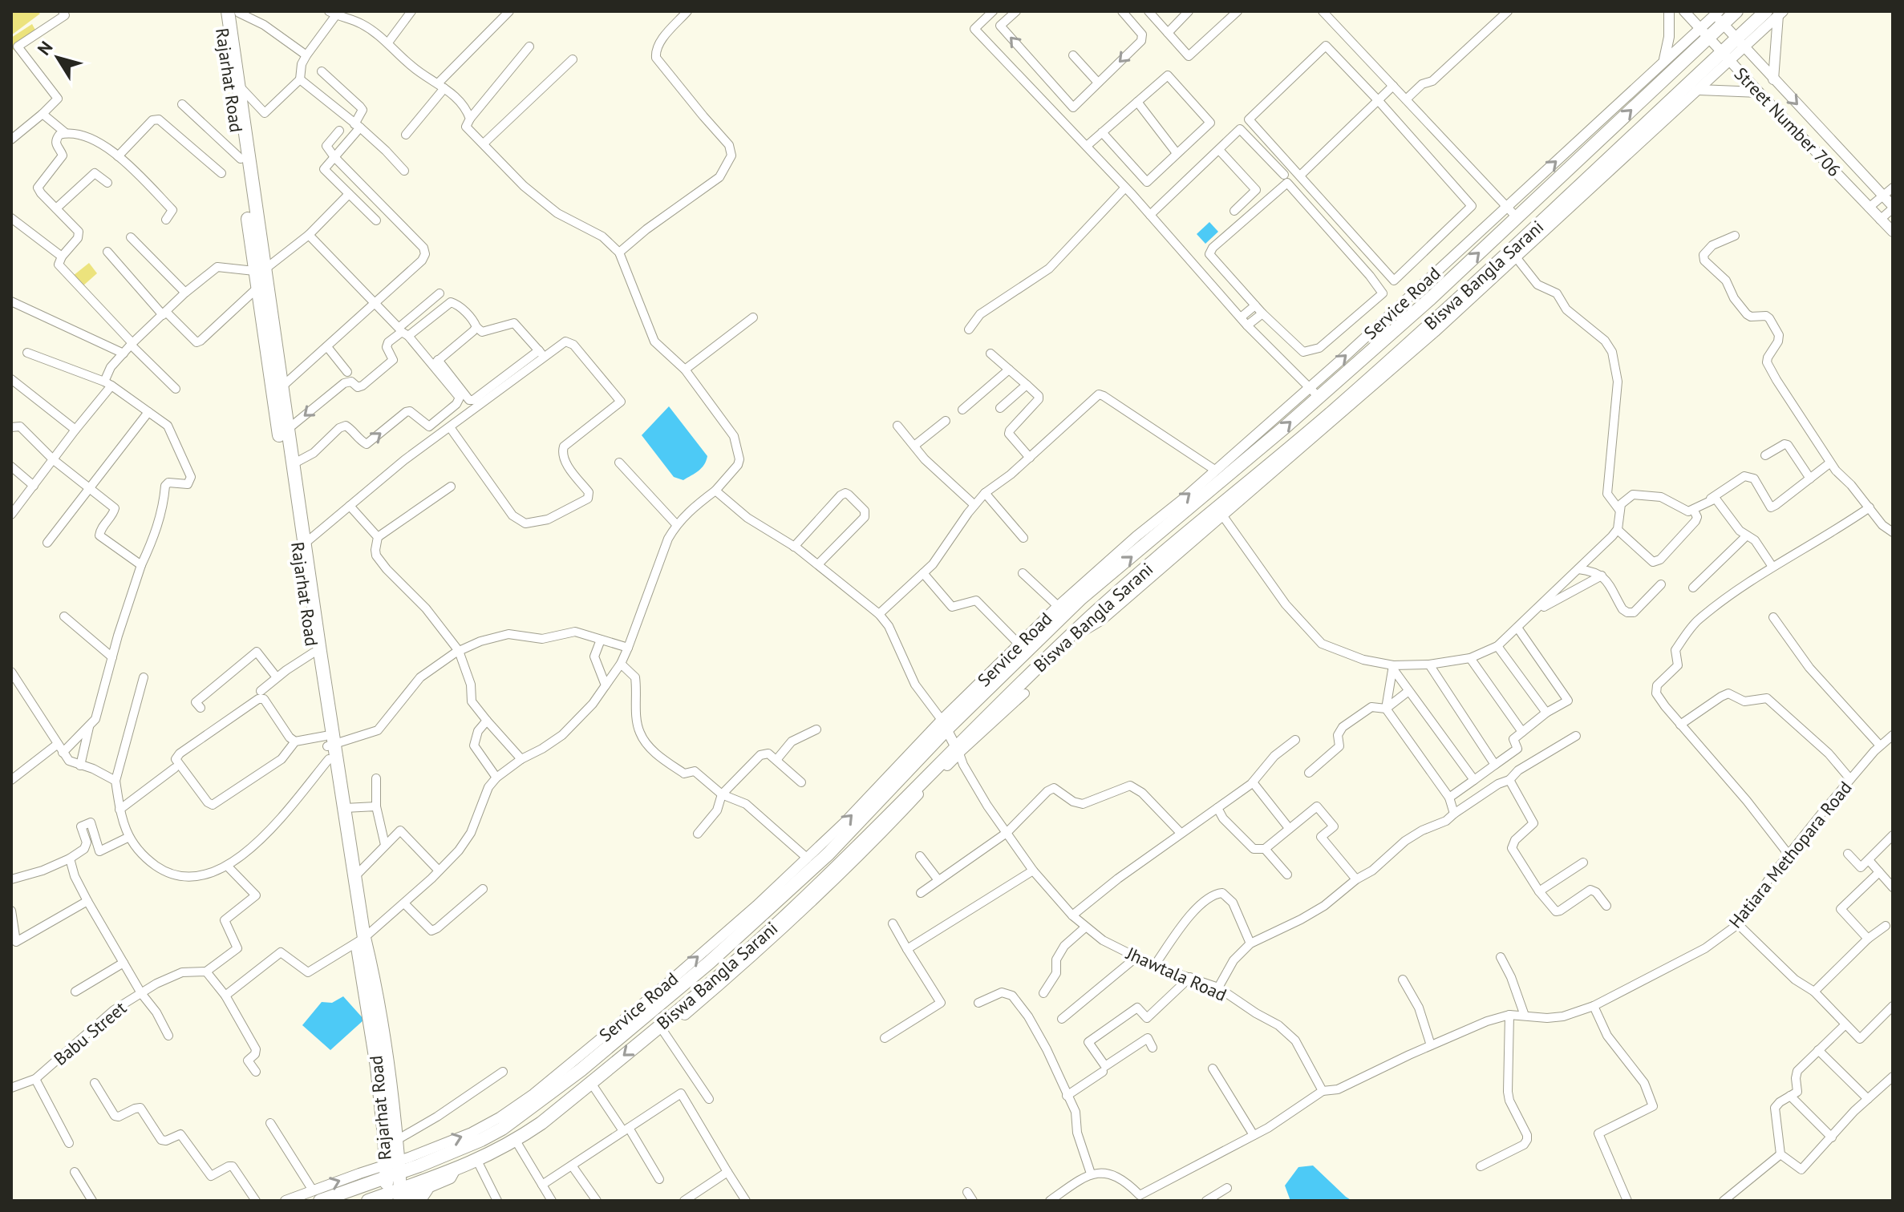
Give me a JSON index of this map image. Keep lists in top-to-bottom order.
{
  "streets": {
    "main road": ["Rajarhat Road", "Biswa Bangla Sarani"],
    "street": [
      "Street Number 706",
      "Service Road",
      "Hatiara Methopara Road",
      "Jhawtala Road",
      "Babu Street"
    ]
  },
  "crossings": [
    ["Rajarhat Road", "Biswa Bangla Sarani"],
    ["Rajarhat Road", "Service Road"],
    ["Street Number 706", "Biswa Bangla Sarani"],
    ["Street Number 706", "Service Road"],
    ["Biswa Bangla Sarani", "Service Road"],
    ["Biswa Bangla Sarani", "Jhawtala Road"],
    ["Hatiara Methopara Road", "Jhawtala Road"]
  ],
  "north": "top left"
}
